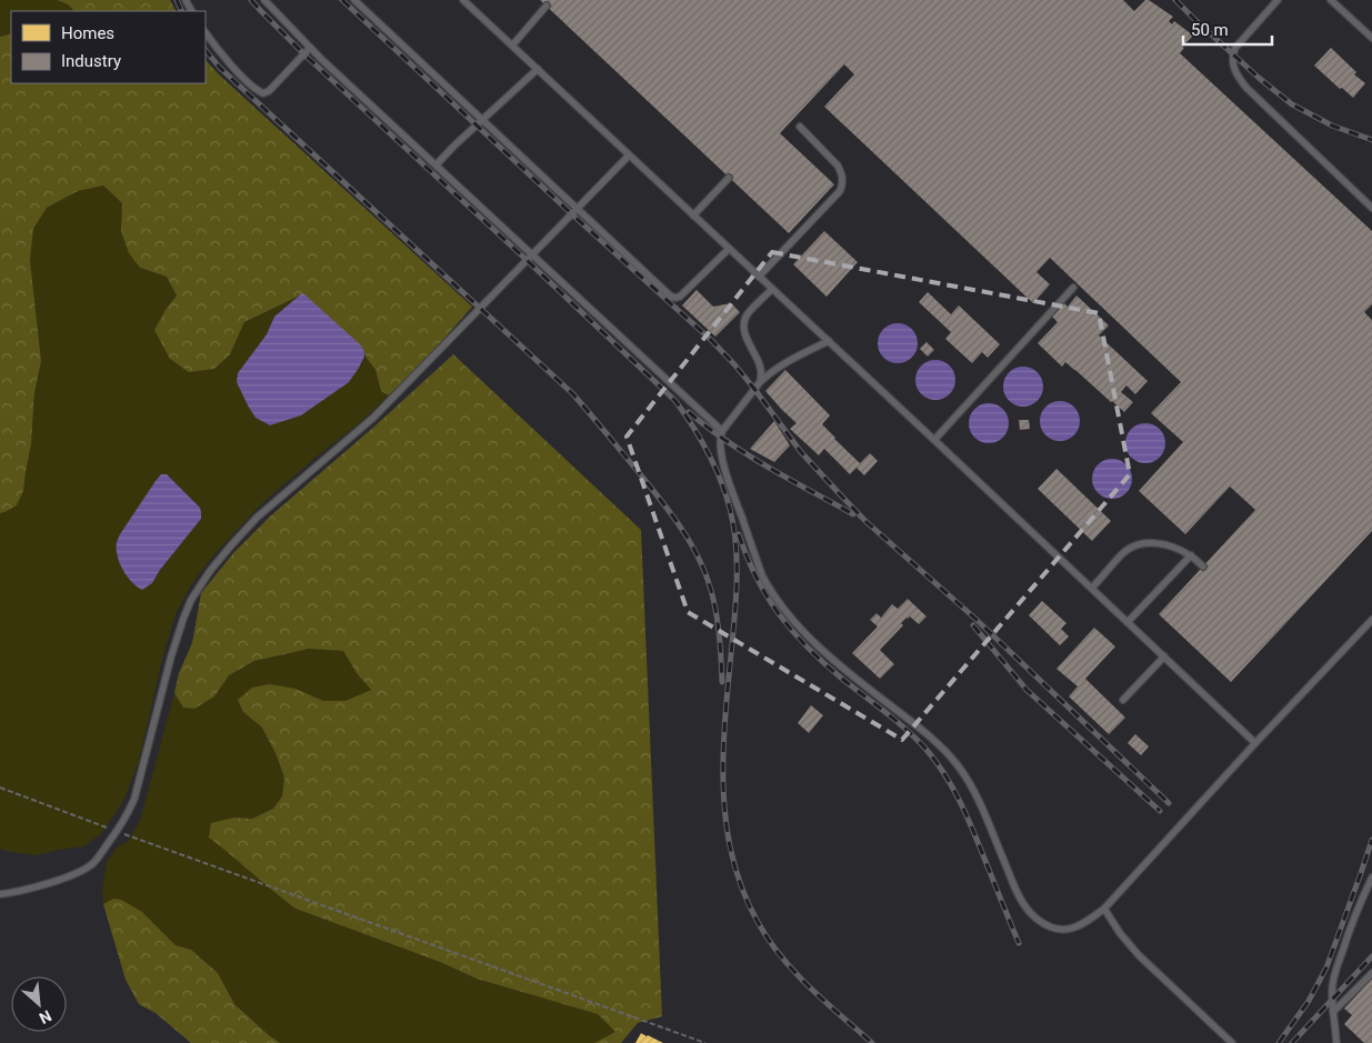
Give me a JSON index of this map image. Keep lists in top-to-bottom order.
{
  "legend": ["Homes", "Industry"],
  "scale_bar": "50 m",
  "north": "bottom right"
}
